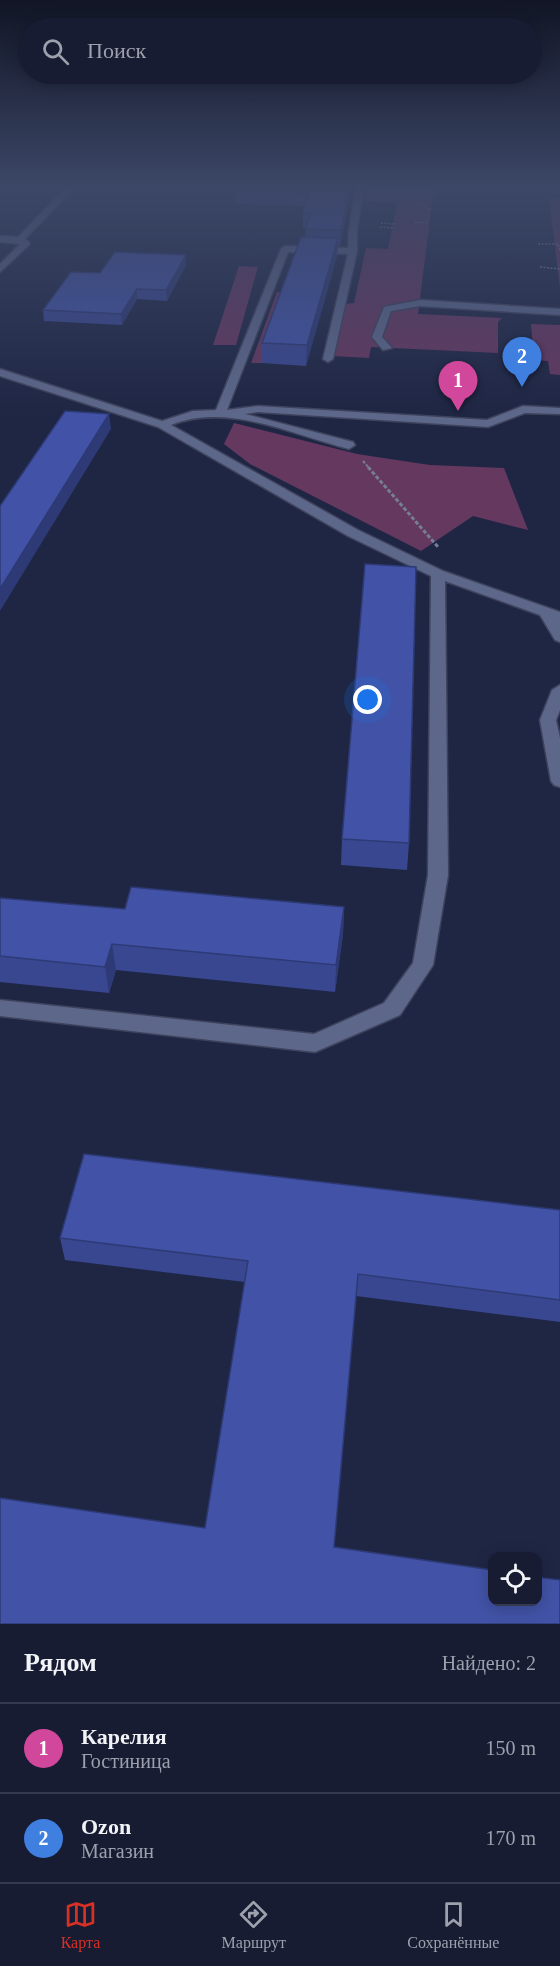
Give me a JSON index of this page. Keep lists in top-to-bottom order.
{
  "page": {
    "search": "Поиск",
    "pins": ["2", "1"],
    "heading": ["Рядом", "Найдено: 2"],
    "list": [
      {
        "mark": "1",
        "name": "Карелия",
        "note": "Гостиница",
        "value": "150 m"
      },
      {
        "mark": "2",
        "name": "Ozon",
        "note": "Магазин",
        "value": "170 m"
      }
    ],
    "nav": ["Карта", "Маршрут", "Сохранённые"]
  }
}
